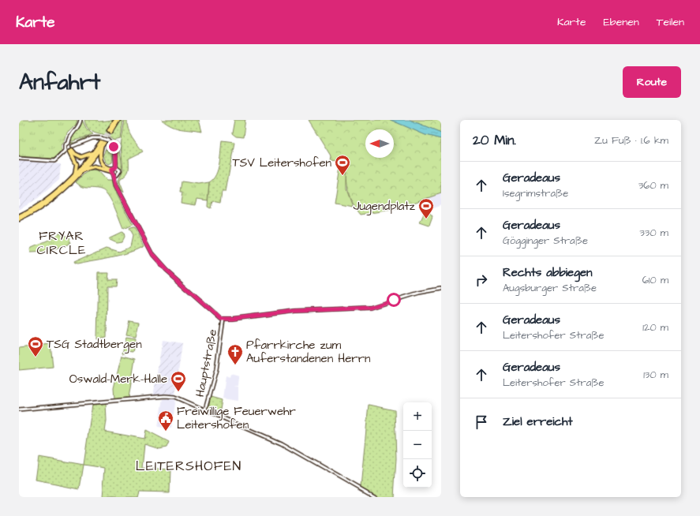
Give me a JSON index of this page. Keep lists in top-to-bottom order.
{
  "streets": {
    "street": ["Hauptstraße"]
  },
  "districts": ["FRYAR CIRCLE", "LEITERSHOFEN"],
  "places": {
    "sports": [
      "TSV Leitershofen",
      "Jugendplatz",
      "TSG Stadtbergen",
      "Oswald-Merk-Halle"
    ],
    "church": ["Pfarrkirche zum Auferstandenen Herrn"],
    "public building": ["Freiwillige Feuerwehr Leitershofen"]
  },
  "north": "left",
  "page": {
    "header": "Karte",
    "nav": ["Karte", "Ebenen", "Teilen"],
    "buttons": "Route",
    "title": "Anfahrt",
    "heading": ["20 Min.", "Zu Fuß · 1.6 km"],
    "list": [
      ["Geradeaus", "Isegrimstraße", "360 m"],
      ["Geradeaus", "Gögginger Straße", "330 m"],
      ["Rechts abbiegen", "Augsburger Straße", "610 m"],
      ["Geradeaus", "Leitershofer Straße", "120 m"],
      ["Geradeaus", "Leitershofer Straße", "130 m"],
      "Ziel erreicht"
    ],
    "map_buttons": ["+", "−"]
  }
}
